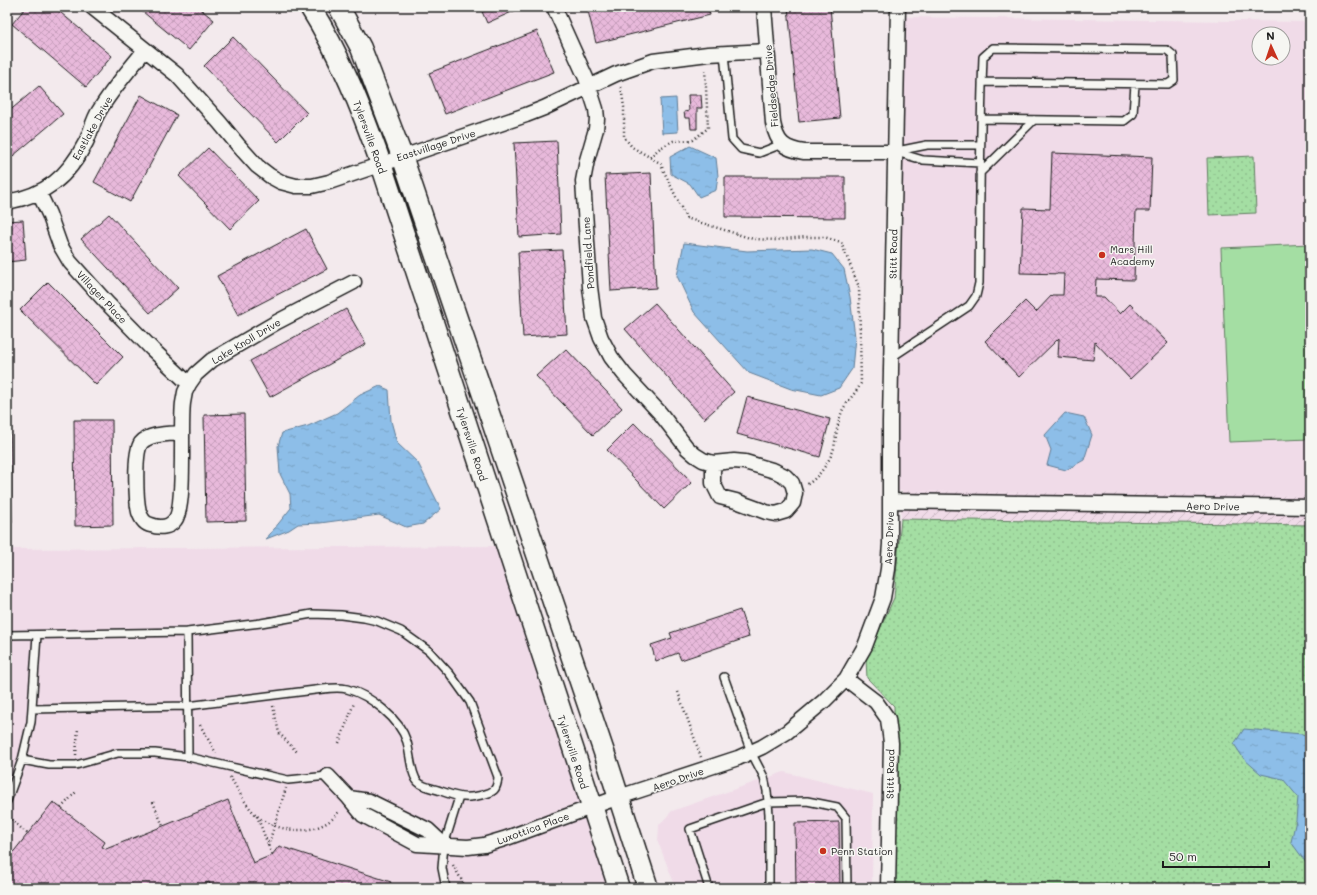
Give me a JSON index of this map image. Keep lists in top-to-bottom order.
{
  "streets": {
    "main road": ["Tylersville Road"],
    "street": [
      "Fieldsedge Drive",
      "Eastlake Drive",
      "Eastvillage Drive",
      "Pondfield Lane",
      "Stitt Road",
      "Villager Place",
      "Lake Knoll Drive",
      "Aero Drive",
      "Luxottica Place"
    ]
  },
  "crossings": [
    ["Fieldsedge Drive", "Eastvillage Drive"],
    ["Eastlake Drive", "Eastvillage Drive"],
    ["Eastlake Drive", "Villager Place"],
    ["Tylersville Road", "Eastvillage Drive"],
    ["Tylersville Road", "Luxottica Place"],
    ["Eastvillage Drive", "Pondfield Lane"],
    ["Stitt Road", "Aero Drive"],
    ["Villager Place", "Lake Knoll Drive"],
    ["Aero Drive", "Luxottica Place"]
  ],
  "places": ["Mars Hill Academy", "Penn Station"],
  "scale_bar": "50 m",
  "north": "top"
}
